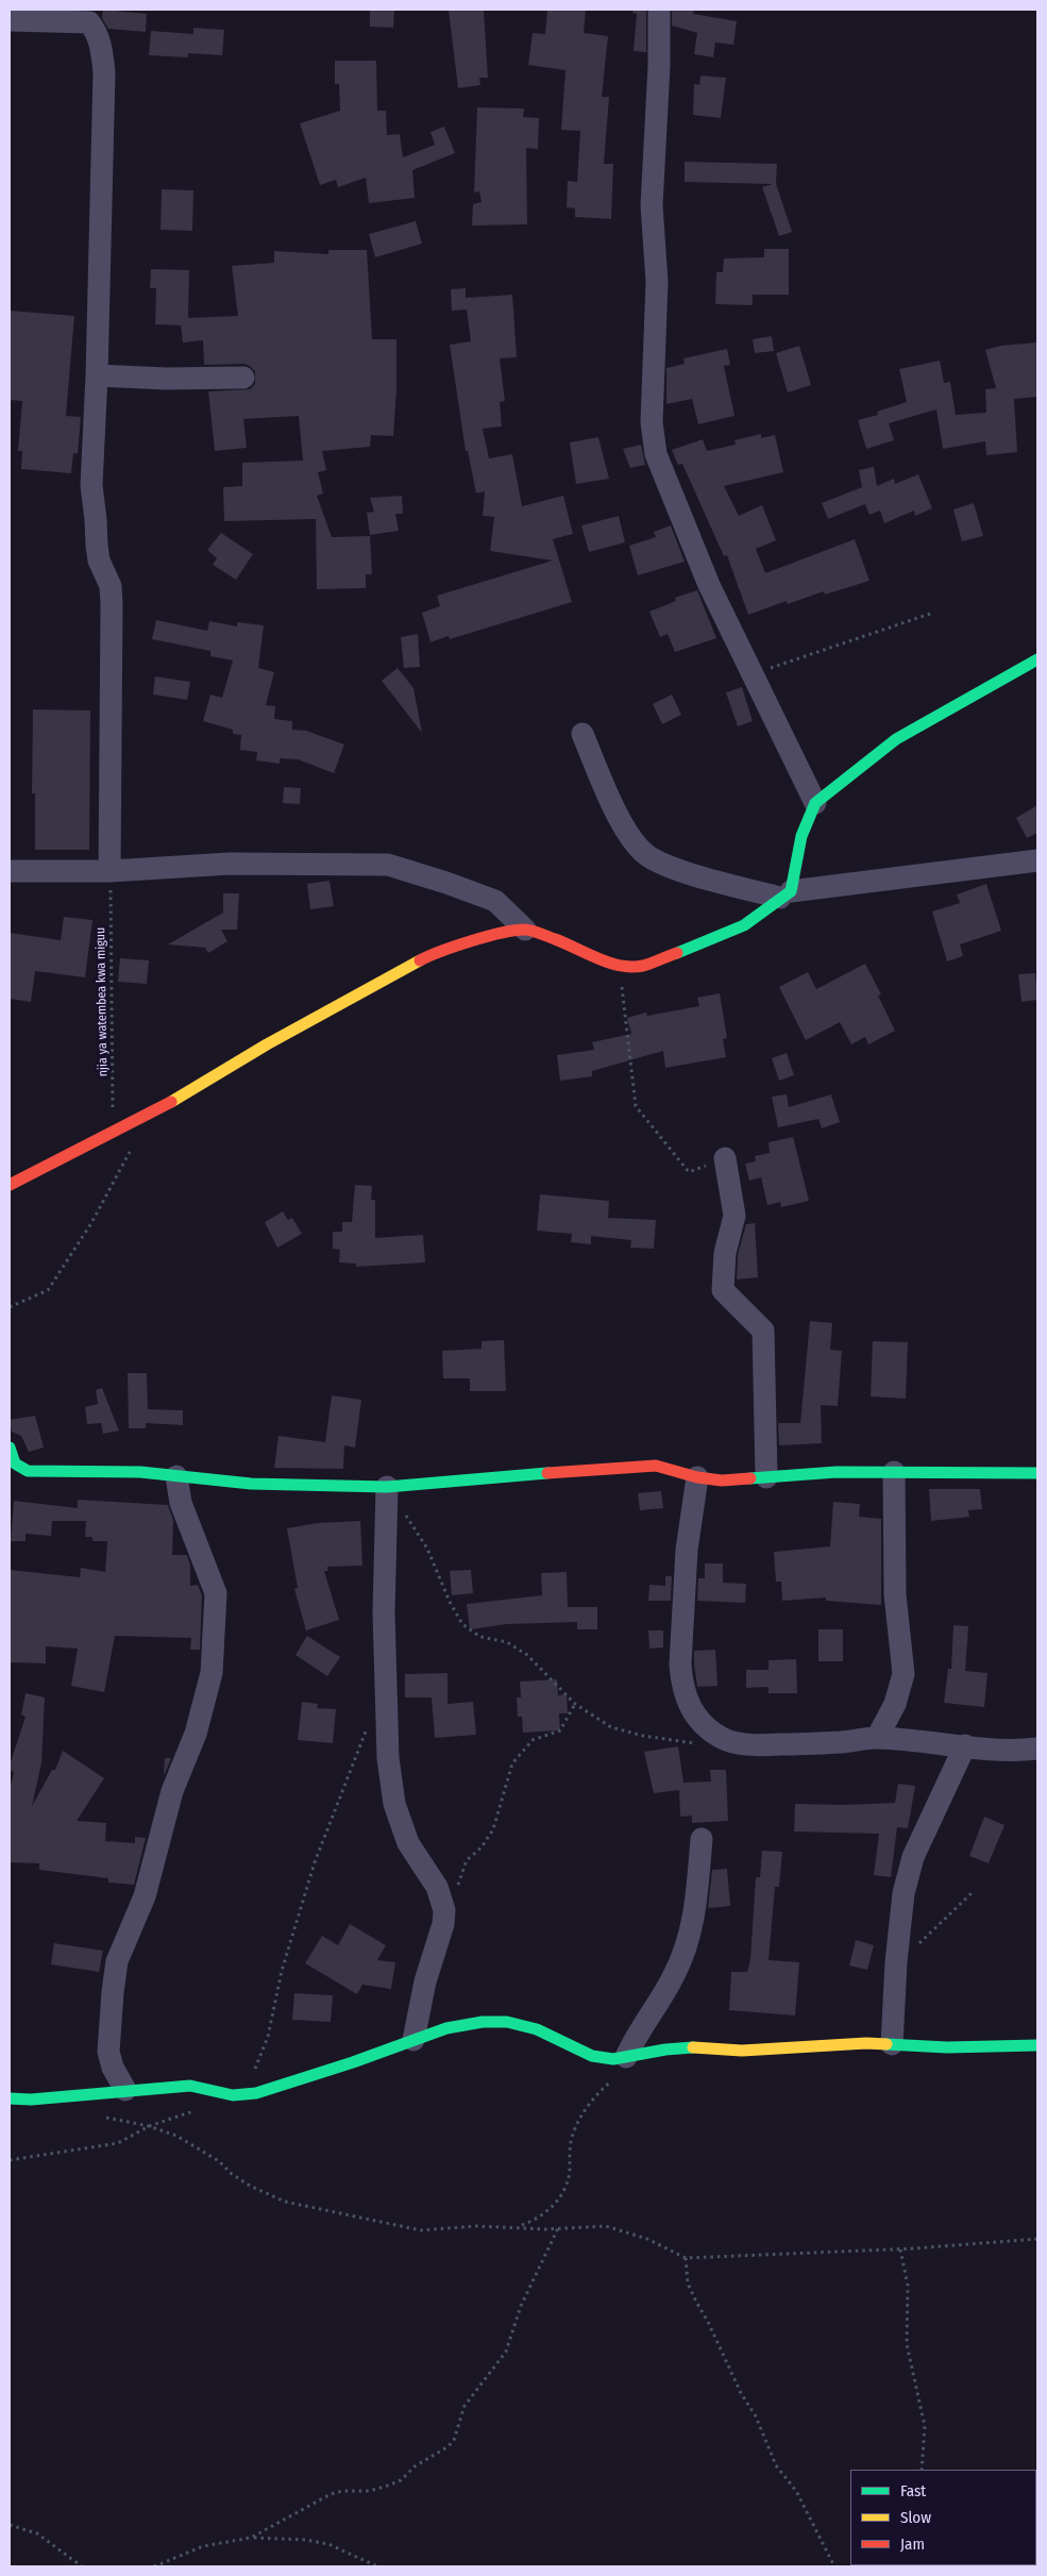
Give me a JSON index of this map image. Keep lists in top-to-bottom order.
{
  "streets": {
    "path": ["njia ya watembea kwa miguu"]
  },
  "legend": ["Fast", "Slow", "Jam"]
}
